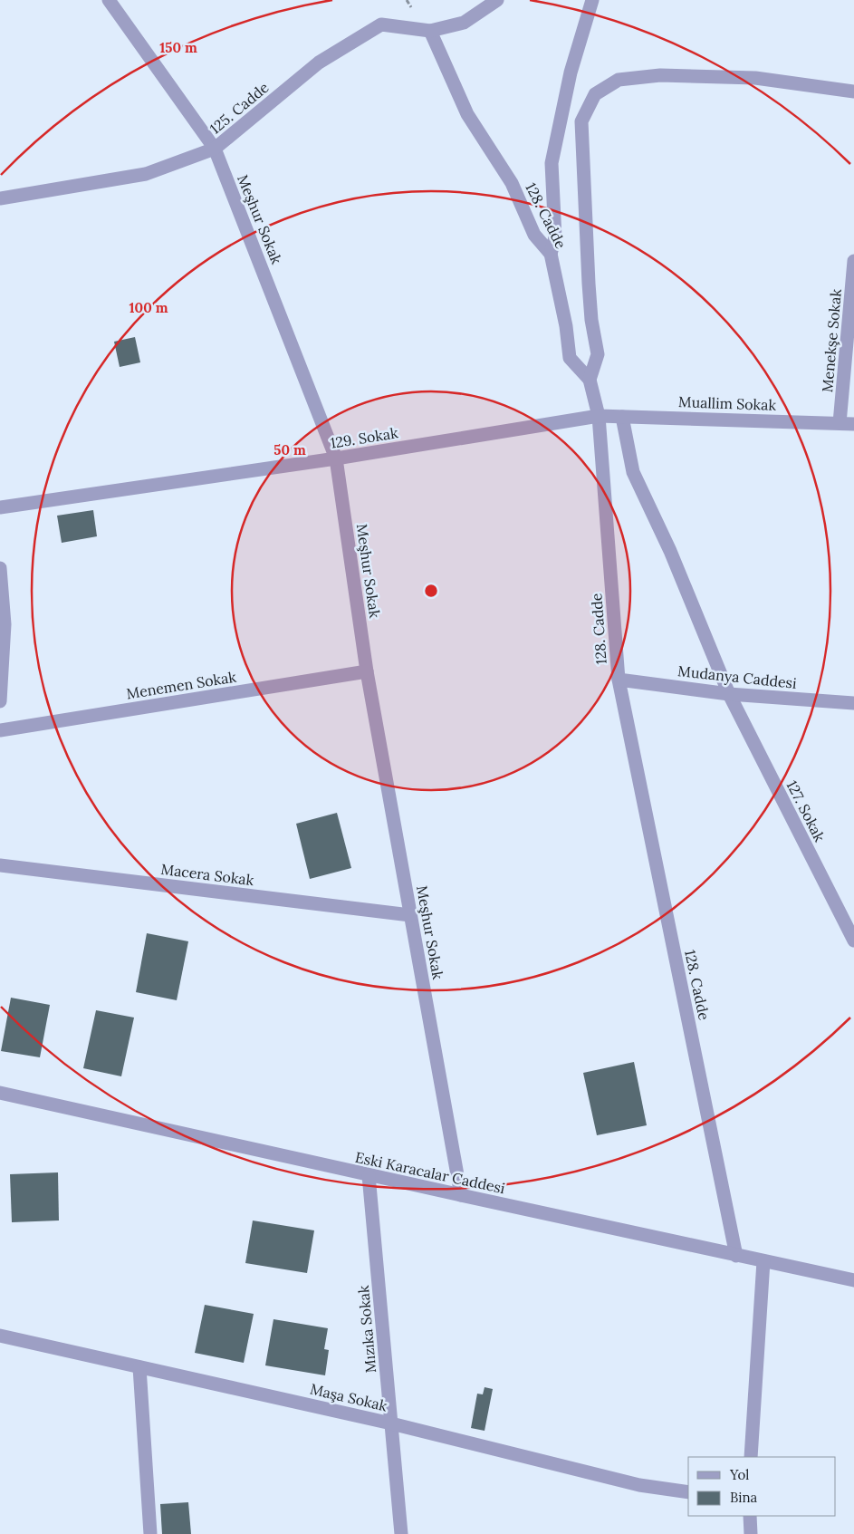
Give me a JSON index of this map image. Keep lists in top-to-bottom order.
{
  "streets": {
    "street": [
      "125. Cadde",
      "128. Cadde",
      "Meşhur Sokak",
      "Menekşe Sokak",
      "Muallim Sokak",
      "129. Sokak",
      "Mudanya Caddesi",
      "Menemen Sokak",
      "127. Sokak",
      "Macera Sokak",
      "Eski Karacalar Caddesi",
      "Mızıka Sokak",
      "Maşa Sokak"
    ]
  },
  "crossings": [
    ["125. Cadde", "128. Cadde"],
    ["125. Cadde", "Meşhur Sokak"],
    ["128. Cadde", "Muallim Sokak"],
    ["128. Cadde", "129. Sokak"],
    ["128. Cadde", "Mudanya Caddesi"],
    ["128. Cadde", "Eski Karacalar Caddesi"],
    ["Meşhur Sokak", "129. Sokak"],
    ["Meşhur Sokak", "Menemen Sokak"],
    ["Meşhur Sokak", "Macera Sokak"],
    ["Meşhur Sokak", "Eski Karacalar Caddesi"],
    ["Menekşe Sokak", "Muallim Sokak"],
    ["Muallim Sokak", "129. Sokak"],
    ["Muallim Sokak", "127. Sokak"],
    ["Mudanya Caddesi", "127. Sokak"],
    ["Eski Karacalar Caddesi", "Mızıka Sokak"],
    ["Mızıka Sokak", "Maşa Sokak"]
  ],
  "legend": ["Yol", "Bina"],
  "rings": ["150 m", "100 m", "50 m"]
}
